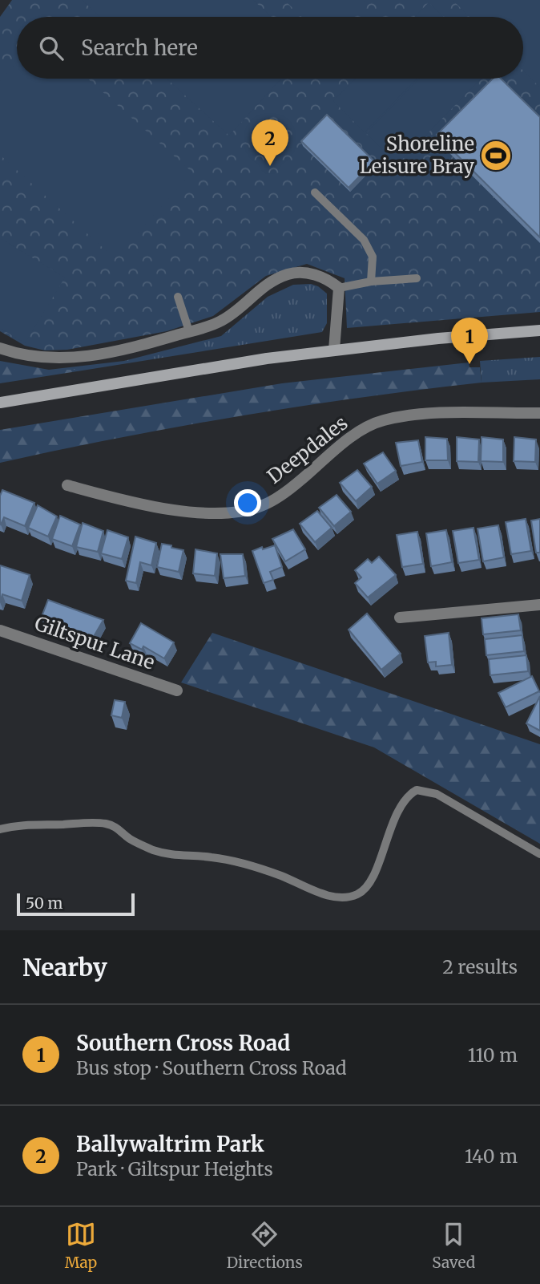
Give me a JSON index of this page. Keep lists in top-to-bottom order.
{
  "streets": {
    "street": ["Deepdales", "Giltspur Lane"]
  },
  "places": {
    "sports": ["Shoreline Leisure Bray"]
  },
  "scale_bar": "50 m",
  "page": {
    "search": "Search here",
    "pins": ["2", "1"],
    "scale": "50 m",
    "heading": ["Nearby", "2 results"],
    "list": [
      {
        "mark": "1",
        "name": "Southern Cross Road",
        "note": "Bus stop · Southern Cross Road",
        "value": "110 m"
      },
      {
        "mark": "2",
        "name": "Ballywaltrim Park",
        "note": "Park · Giltspur Heights",
        "value": "140 m"
      }
    ],
    "nav": ["Map", "Directions", "Saved"]
  }
}
